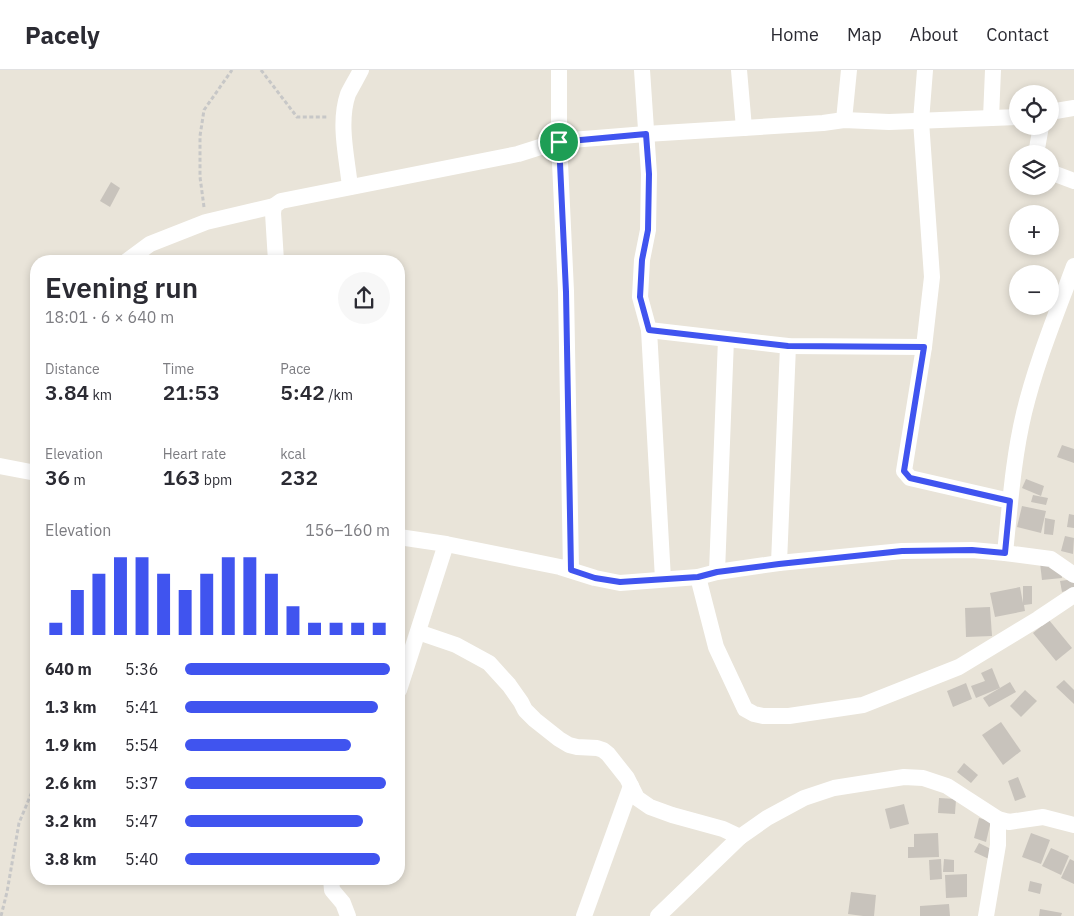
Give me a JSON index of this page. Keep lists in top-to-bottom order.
{
  "page": {
    "header": "Pacely",
    "nav": [
      "Home",
      "Map",
      "About",
      "Contact"
    ],
    "map_buttons": ["+", "−"],
    "heading": ["Evening run", "18:01 · 6 × 640 m"],
    "stats": [
      ["Distance", "3.84 km"],
      ["Time", "21:53"],
      ["Pace", "5:42 /km"],
      ["Elevation", "36 m"],
      ["Heart rate", "163 bpm"],
      ["kcal", "232"]
    ],
    "chart": ["Elevation", "156–160 m"],
    "list": [
      {
        "name": "640 m",
        "note": "5:36"
      },
      {
        "name": "1.3 km",
        "note": "5:41"
      },
      {
        "name": "1.9 km",
        "note": "5:54"
      },
      {
        "name": "2.6 km",
        "note": "5:37"
      },
      {
        "name": "3.2 km",
        "note": "5:47"
      },
      {
        "name": "3.8 km",
        "note": "5:40"
      }
    ]
  }
}
